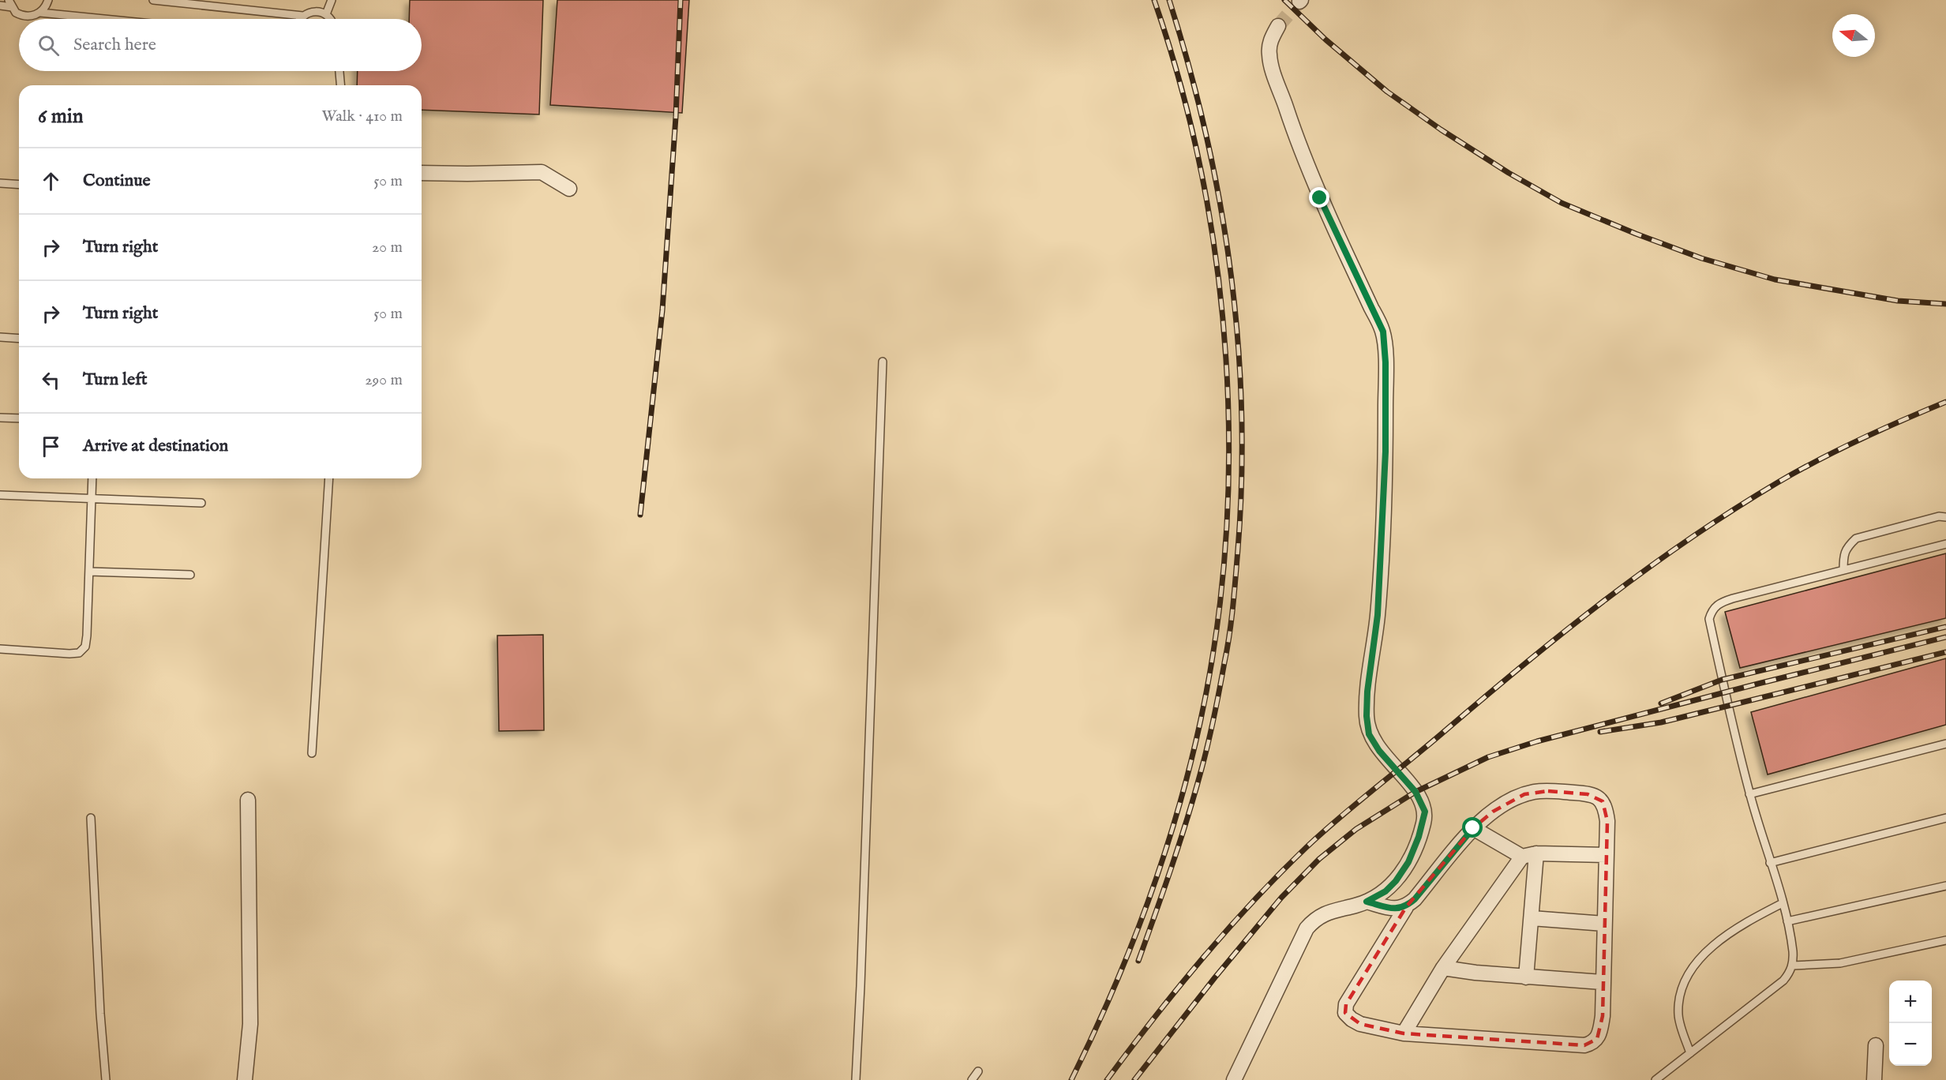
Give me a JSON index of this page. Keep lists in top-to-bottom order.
{
  "north": "left",
  "page": {
    "search": "Search here",
    "heading": ["6 min", "Walk · 410 m"],
    "list": [
      ["Continue", "50 m"],
      ["Turn right", "20 m"],
      ["Turn right", "50 m"],
      ["Turn left", "290 m"],
      "Arrive at destination"
    ],
    "map_buttons": ["+", "−"]
  }
}
